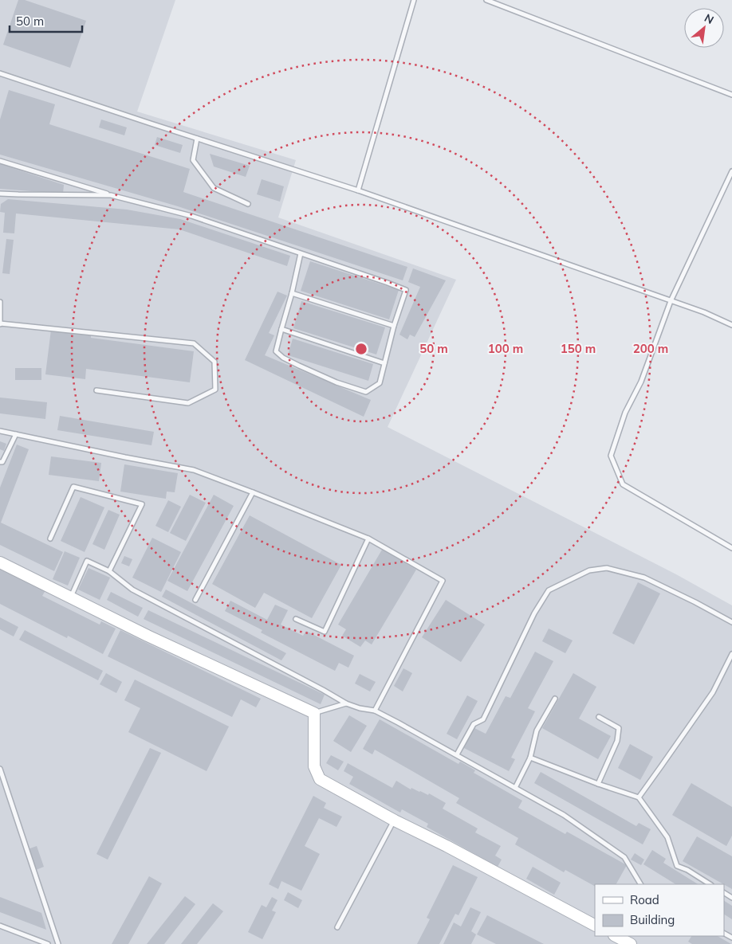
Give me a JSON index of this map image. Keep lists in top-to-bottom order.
{
  "legend": ["Road", "Building"],
  "scale_bar": "50 m",
  "north": "top right",
  "rings": [
    "50 m",
    "100 m",
    "150 m",
    "200 m"
  ]
}
